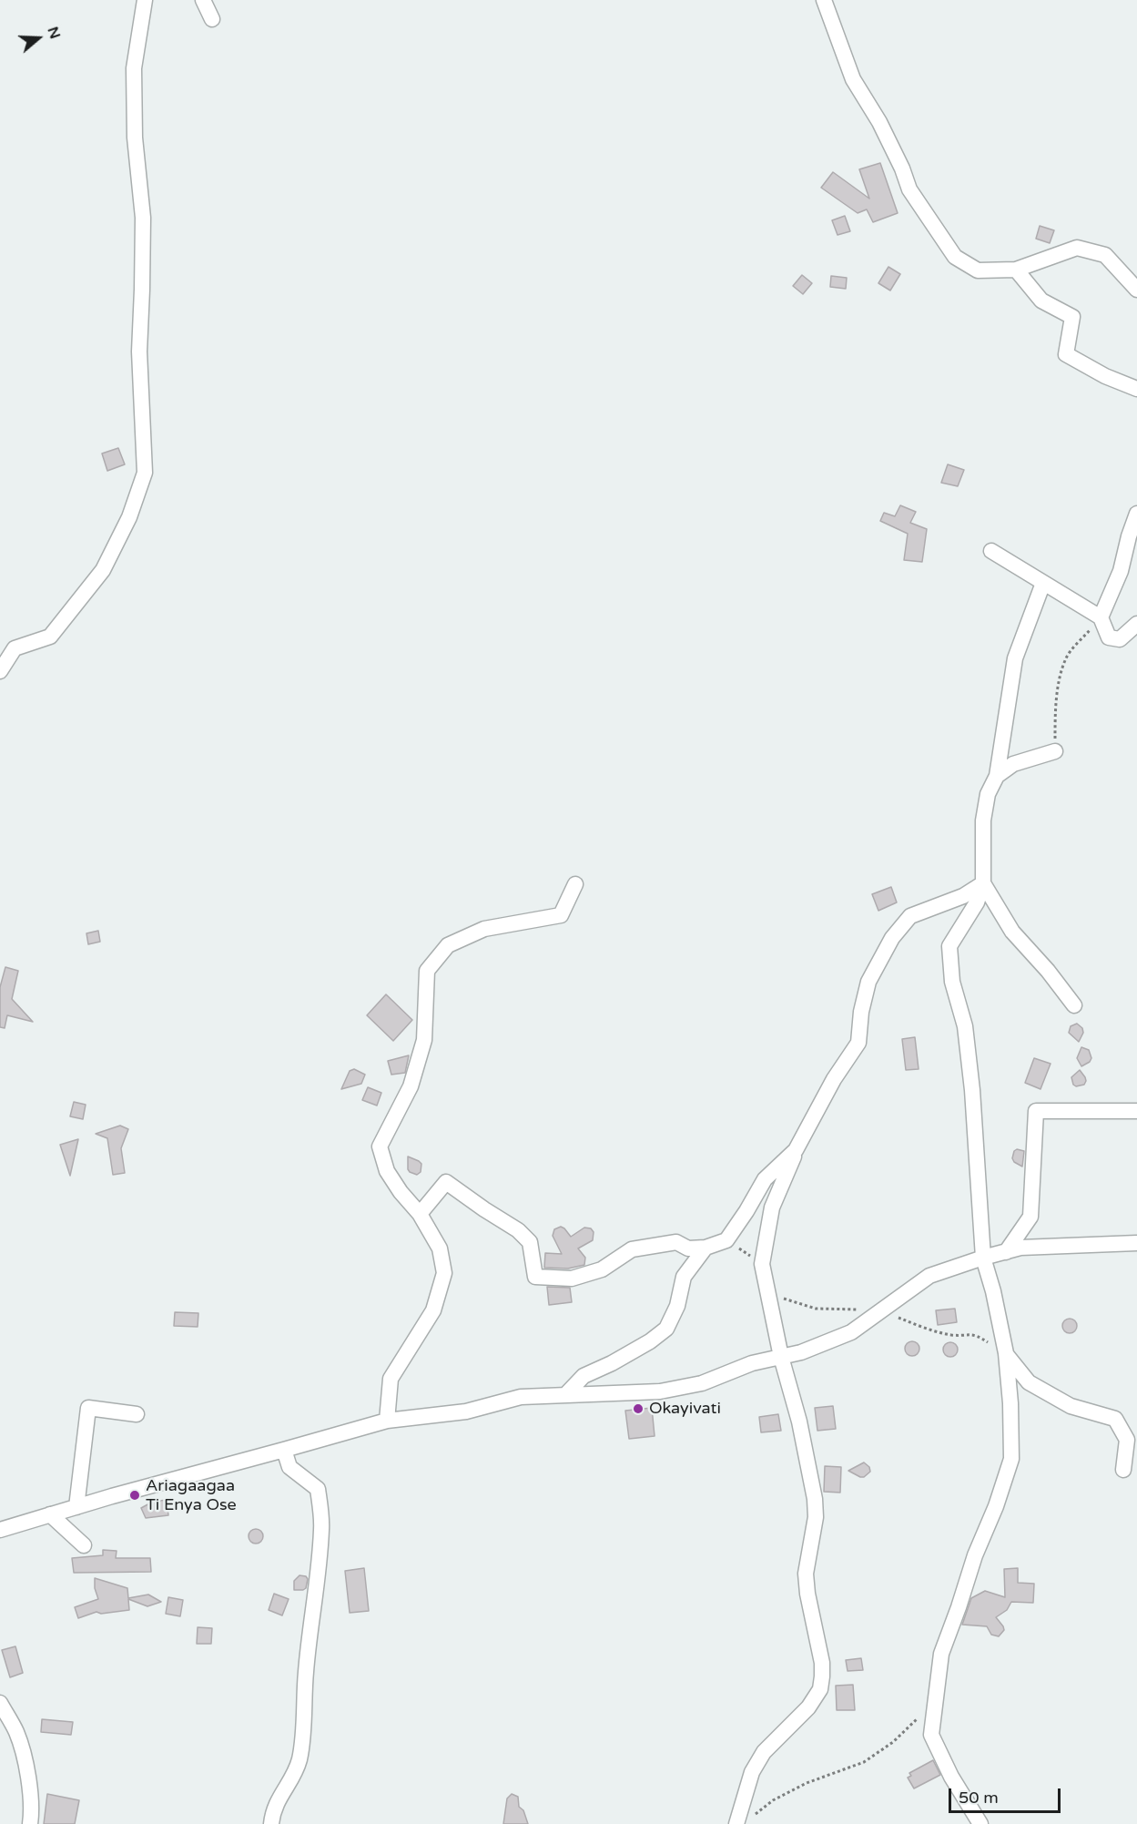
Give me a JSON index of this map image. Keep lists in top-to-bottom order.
{
  "places": ["Okayivati", "Ariagaagaa Ti Enya Ose"],
  "scale_bar": "50 m",
  "north": "right"
}
